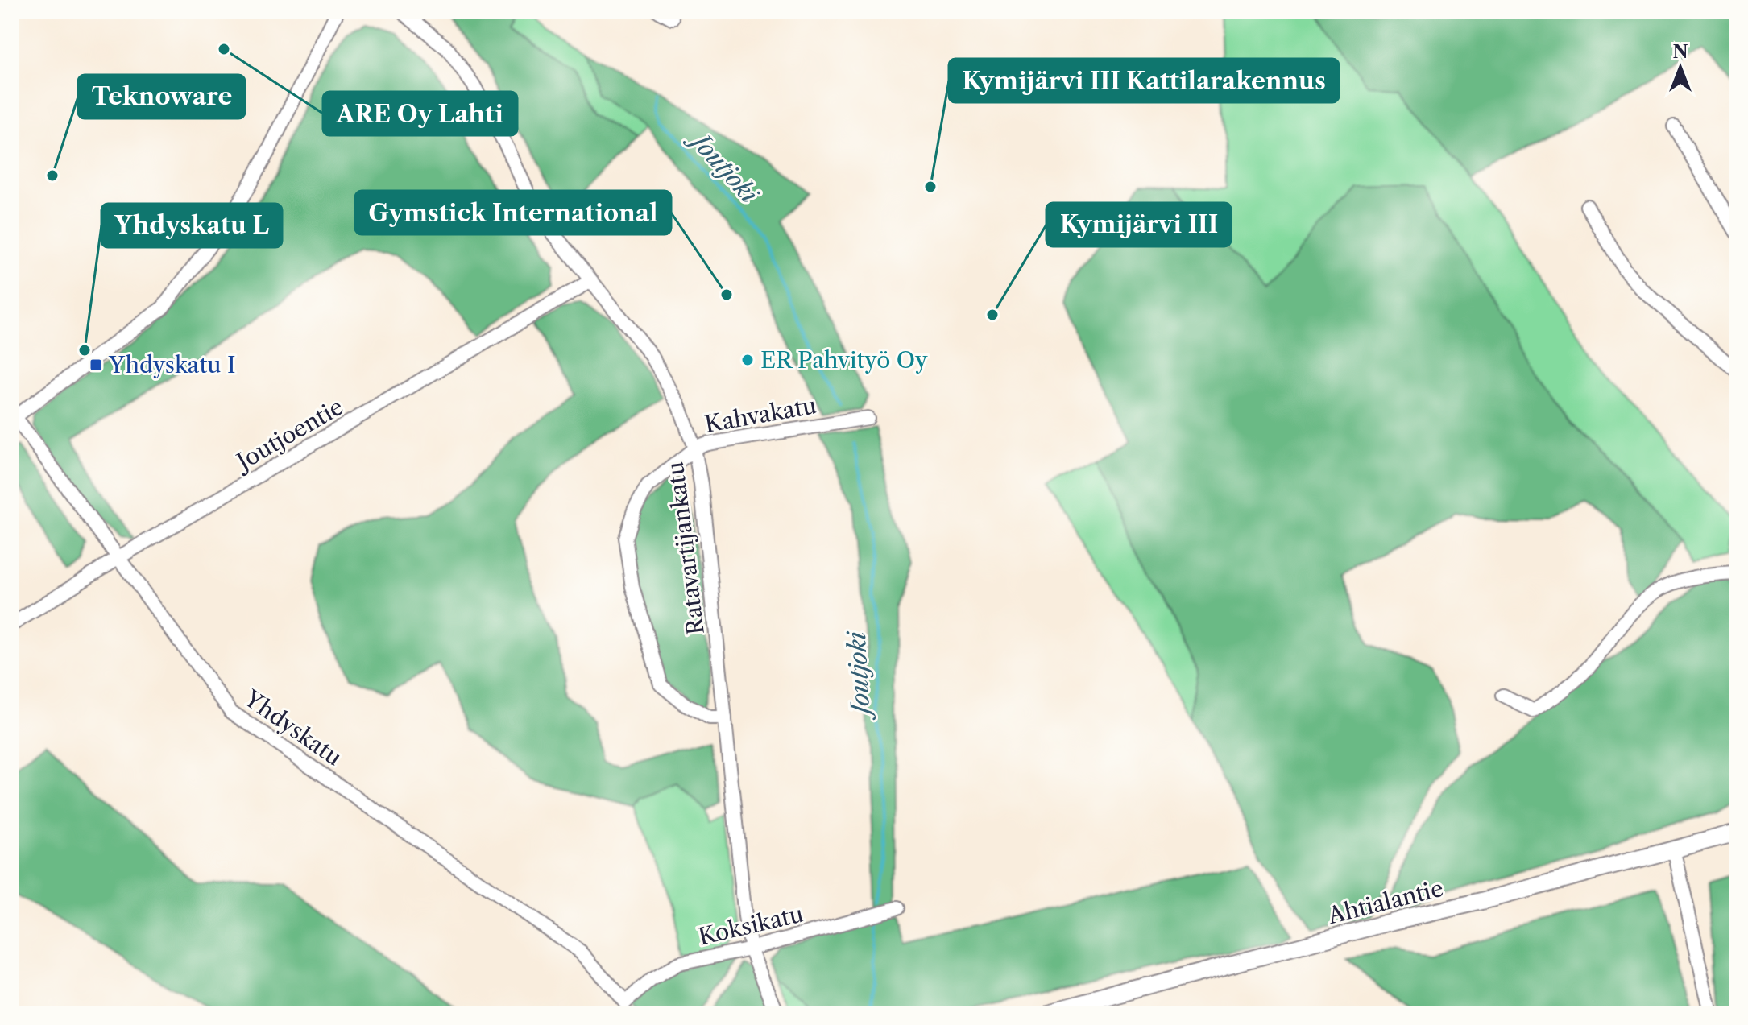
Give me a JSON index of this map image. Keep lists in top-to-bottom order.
{
  "streets": {
    "main road": ["Ahtialantie"],
    "street": [
      "Kahvakatu",
      "Joutjoentie",
      "Ratavartijankatu",
      "Yhdyskatu",
      "Koksikatu"
    ]
  },
  "crossings": [
    ["Kahvakatu", "Ratavartijankatu"],
    ["Joutjoentie", "Ratavartijankatu"],
    ["Joutjoentie", "Yhdyskatu"],
    ["Ratavartijankatu", "Koksikatu"],
    ["Yhdyskatu", "Koksikatu"]
  ],
  "water": ["Joutjoki"],
  "places": {
    "other": [
      "ARE Oy Lahti",
      "Teknoware",
      "Kymijärvi III Kattilarakennus",
      "Gymstick International",
      "Kymijärvi III",
      "Yhdyskatu L",
      "ER Pahvityö Oy"
    ],
    "transit": ["Yhdyskatu I"]
  },
  "north": "top"
}
